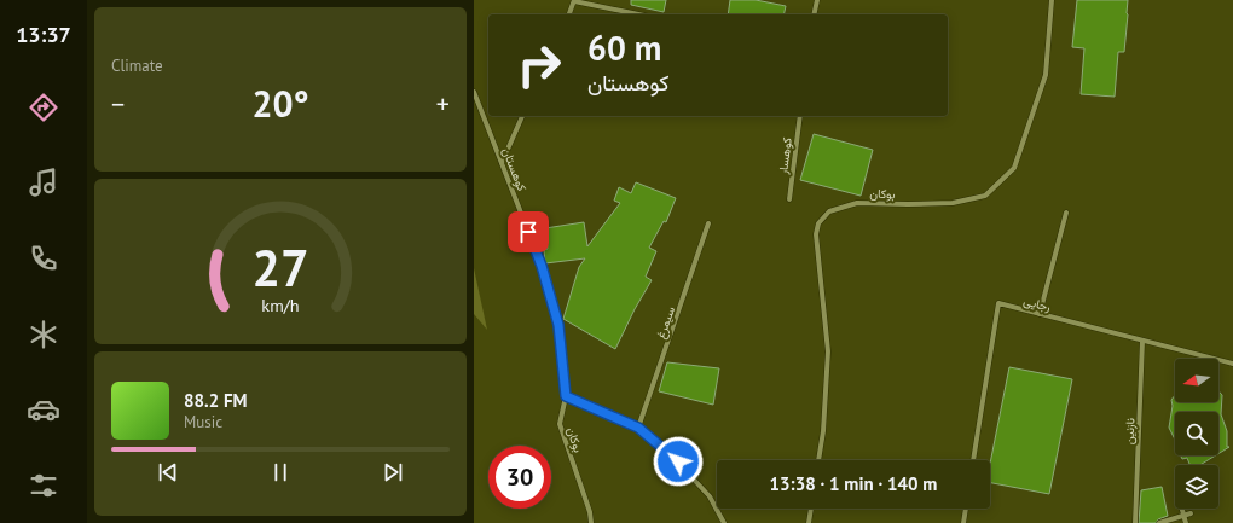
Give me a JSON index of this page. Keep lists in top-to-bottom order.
{
  "streets": {
    "street": [
      "کوهسار",
      "کوهستان",
      "بوکان",
      "رجایی",
      "سیمرغ",
      "نازنین"
    ]
  },
  "crossings": [
    ["کوهستان", "بوکان"],
    ["رجایی", "نازنین"]
  ],
  "north": "left",
  "page": {
    "tabs": "13:37",
    "tile": "Climate",
    "turn": ["60 m", "کوهستان"],
    "heat": ["−", "20°", "+"],
    "song": ["88.2 FM", "Music"],
    "limit": "30",
    "trip": "13:38 · 1 min · 140 m",
    "gauge": ["27", "km/h"]
  }
}
